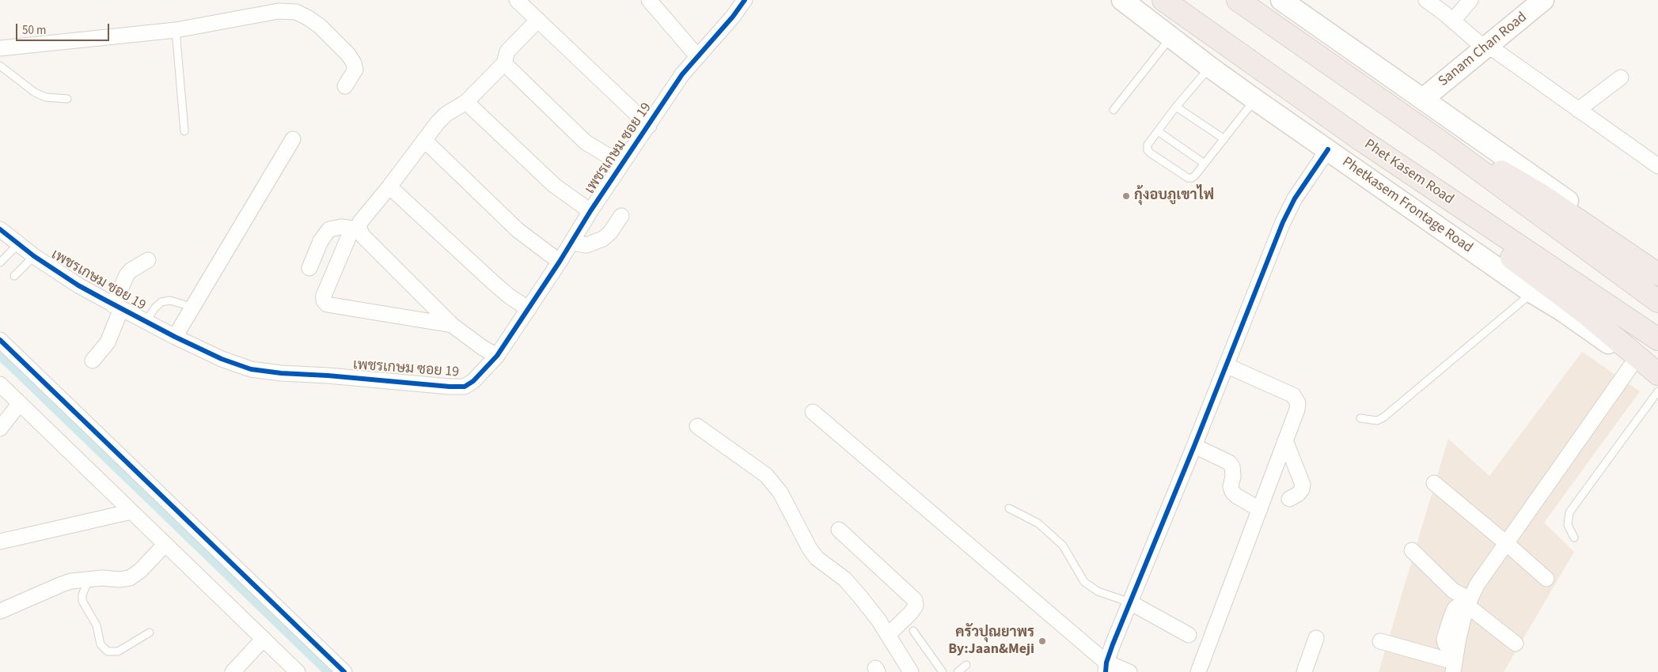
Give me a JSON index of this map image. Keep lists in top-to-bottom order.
{
  "streets": {
    "highway": ["Phet Kasem Road"],
    "main road": ["Sanam Chan Road", "Phetkasem Frontage Road"],
    "street": ["เพชรเกษม ซอย 19"]
  },
  "places": ["กุ้งอบภูเขาไฟ", "ครัวปุณยาพร By:Jaan&Meji"],
  "scale_bar": "50 m"
}
